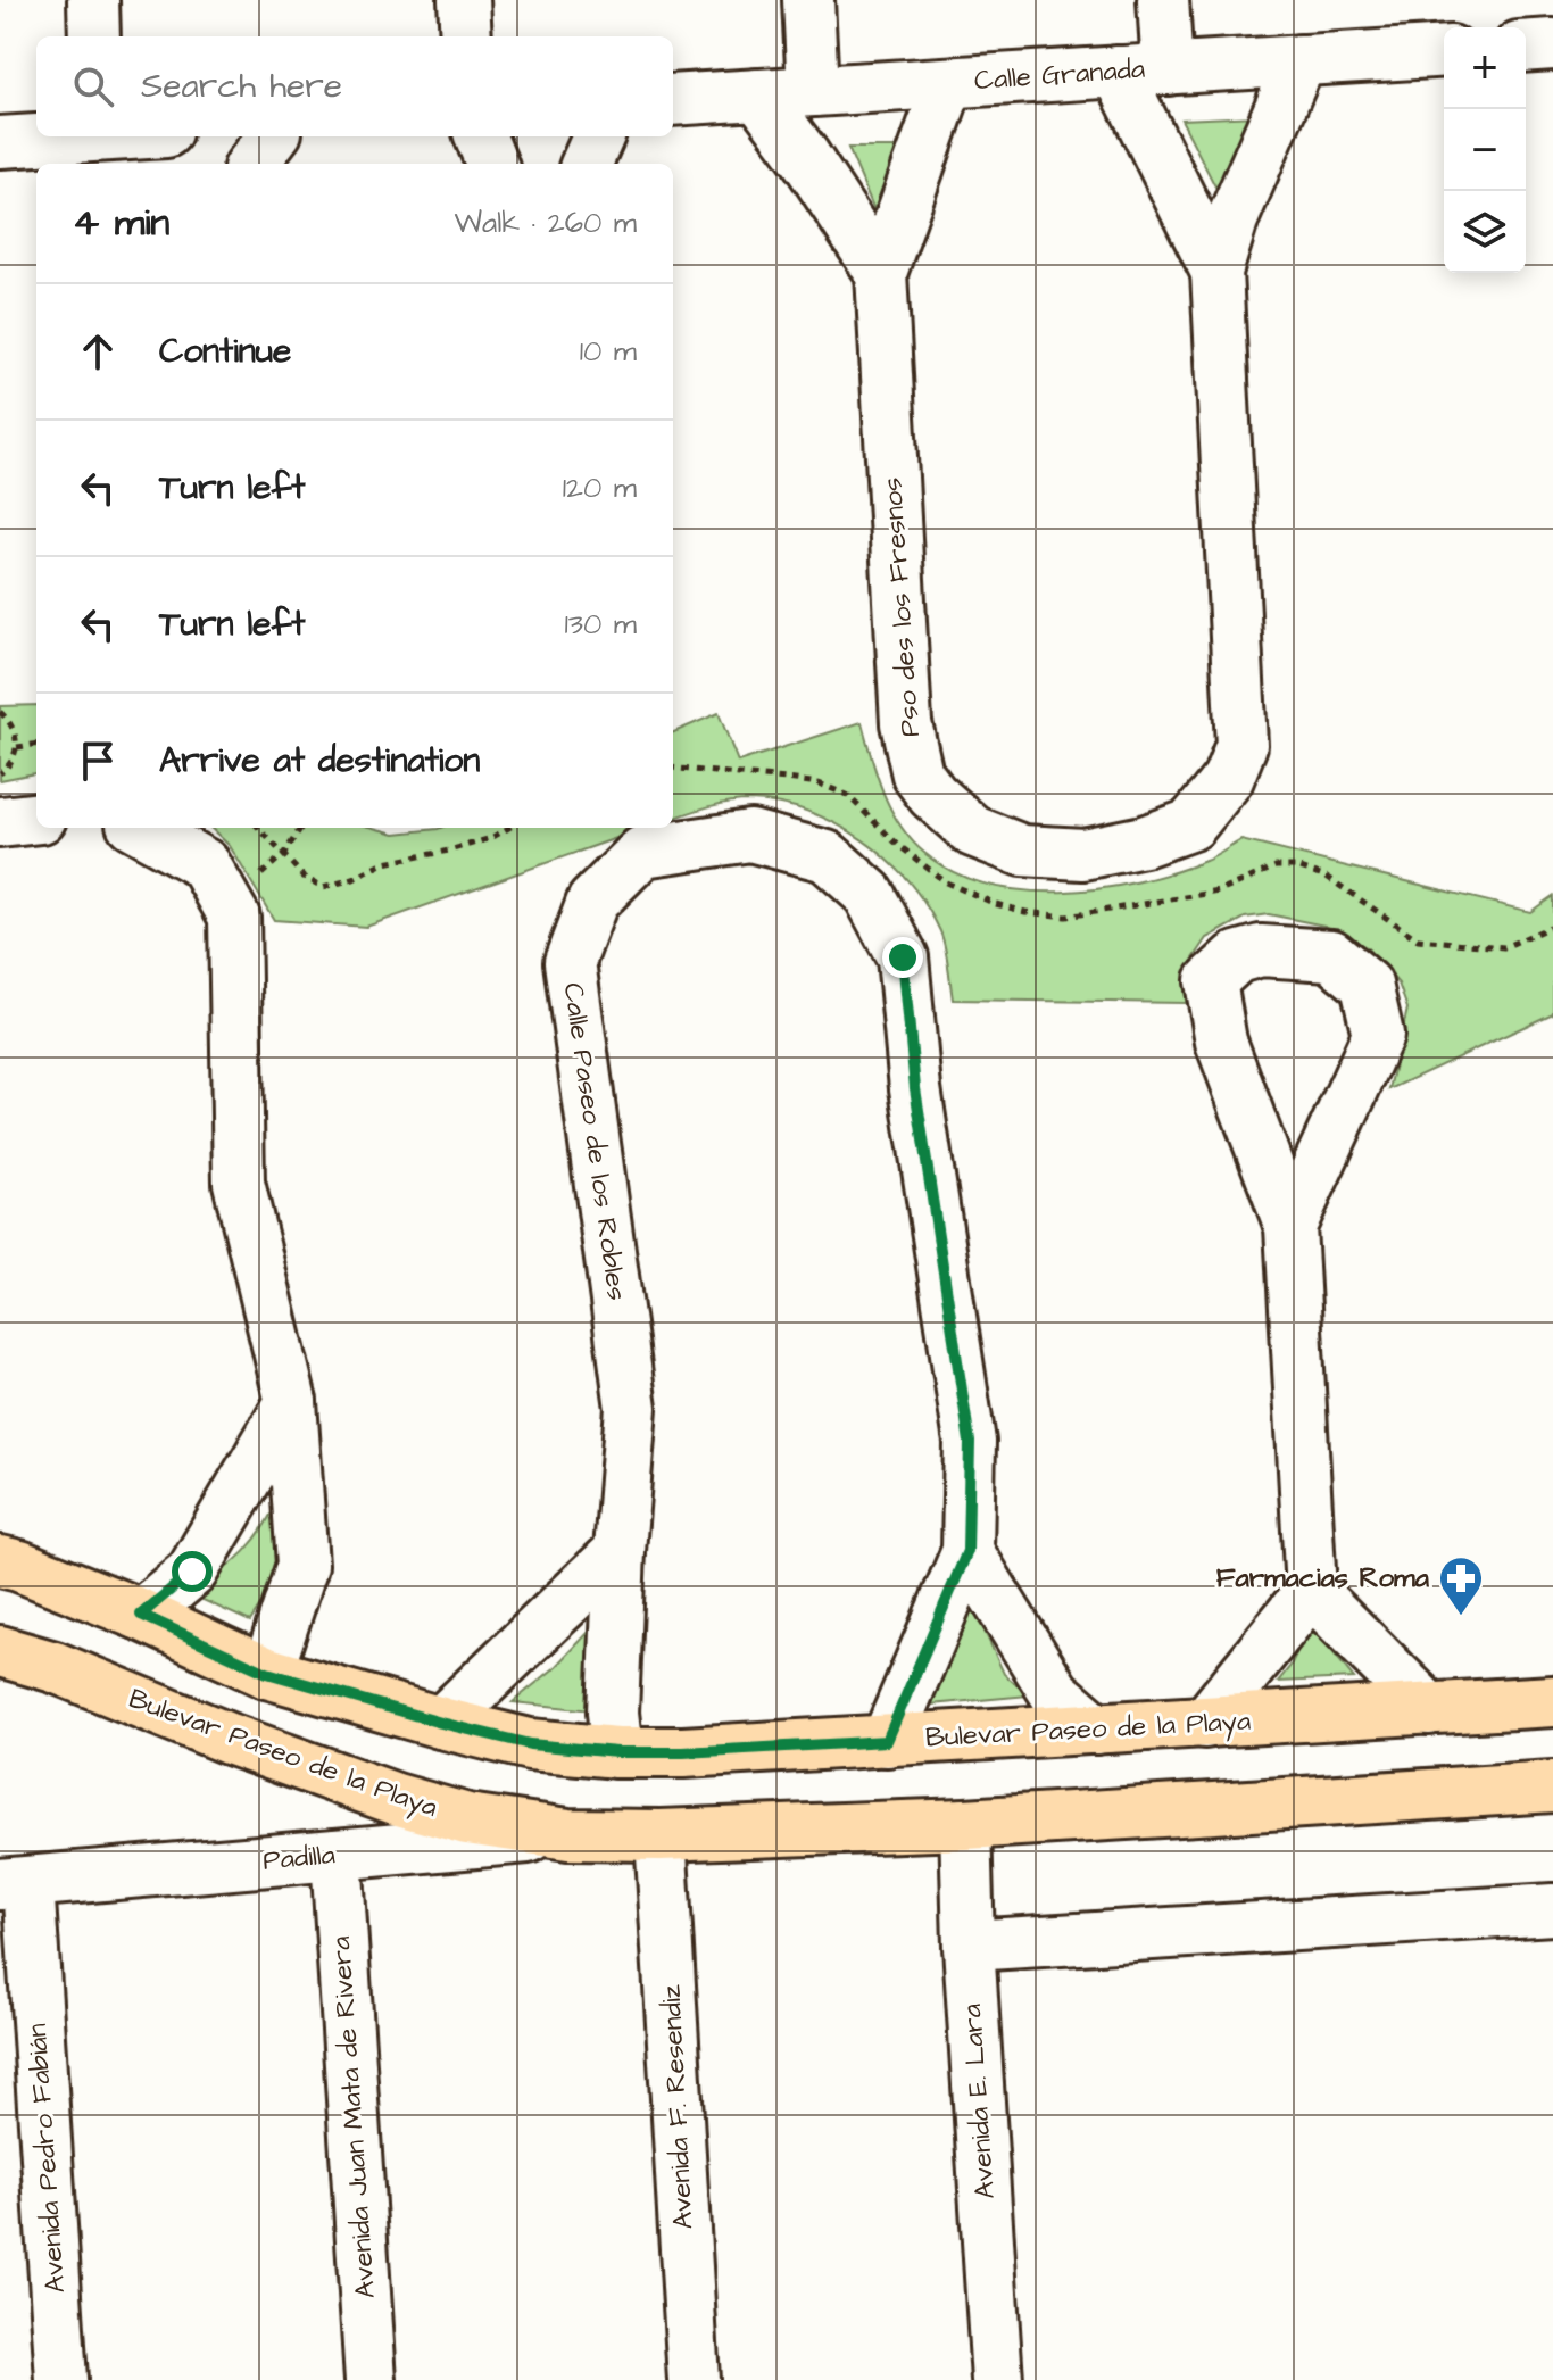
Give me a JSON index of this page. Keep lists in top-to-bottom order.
{
  "streets": {
    "main road": ["Bulevar Paseo de la Playa"],
    "street": [
      "Calle Granada",
      "Pso des los Fresnos",
      "Calle Paseo de los Robles",
      "Padilla",
      "Avenida E. Lara",
      "Avenida F. Resendiz",
      "Avenida Juan Mata de Rivera",
      "Avenida Pedro Fabián"
    ]
  },
  "crossings": [
    ["Calle Paseo de los Robles", "Bulevar Paseo de la Playa"],
    ["Bulevar Paseo de la Playa", "Padilla"],
    ["Bulevar Paseo de la Playa", "Avenida E. Lara"],
    ["Bulevar Paseo de la Playa", "Avenida F. Resendiz"],
    ["Padilla", "Avenida Juan Mata de Rivera"],
    ["Padilla", "Avenida Pedro Fabián"]
  ],
  "places": {
    "pharmacy": ["Farmacias Roma"]
  },
  "page": {
    "map_buttons": ["+", "−"],
    "search": "Search here",
    "heading": ["4 min", "Walk · 260 m"],
    "list": [
      ["Continue", "10 m"],
      ["Turn left", "120 m"],
      ["Turn left", "130 m"],
      "Arrive at destination"
    ]
  }
}
